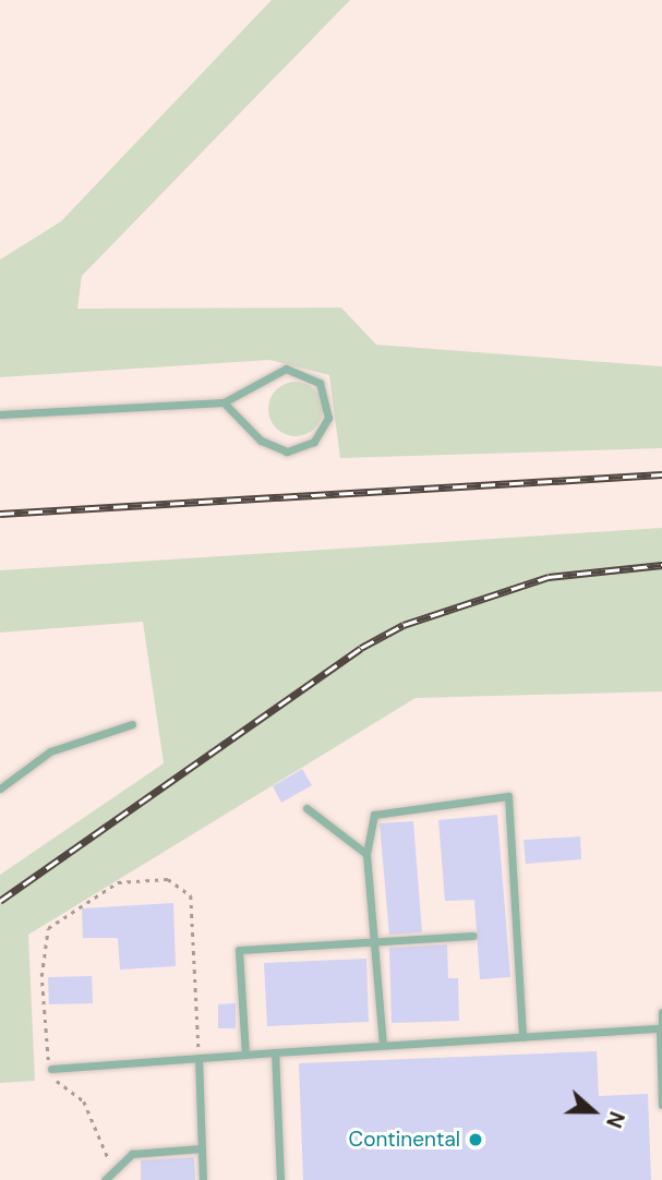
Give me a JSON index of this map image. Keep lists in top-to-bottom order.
{
  "places": ["Continental"],
  "north": "right"
}
